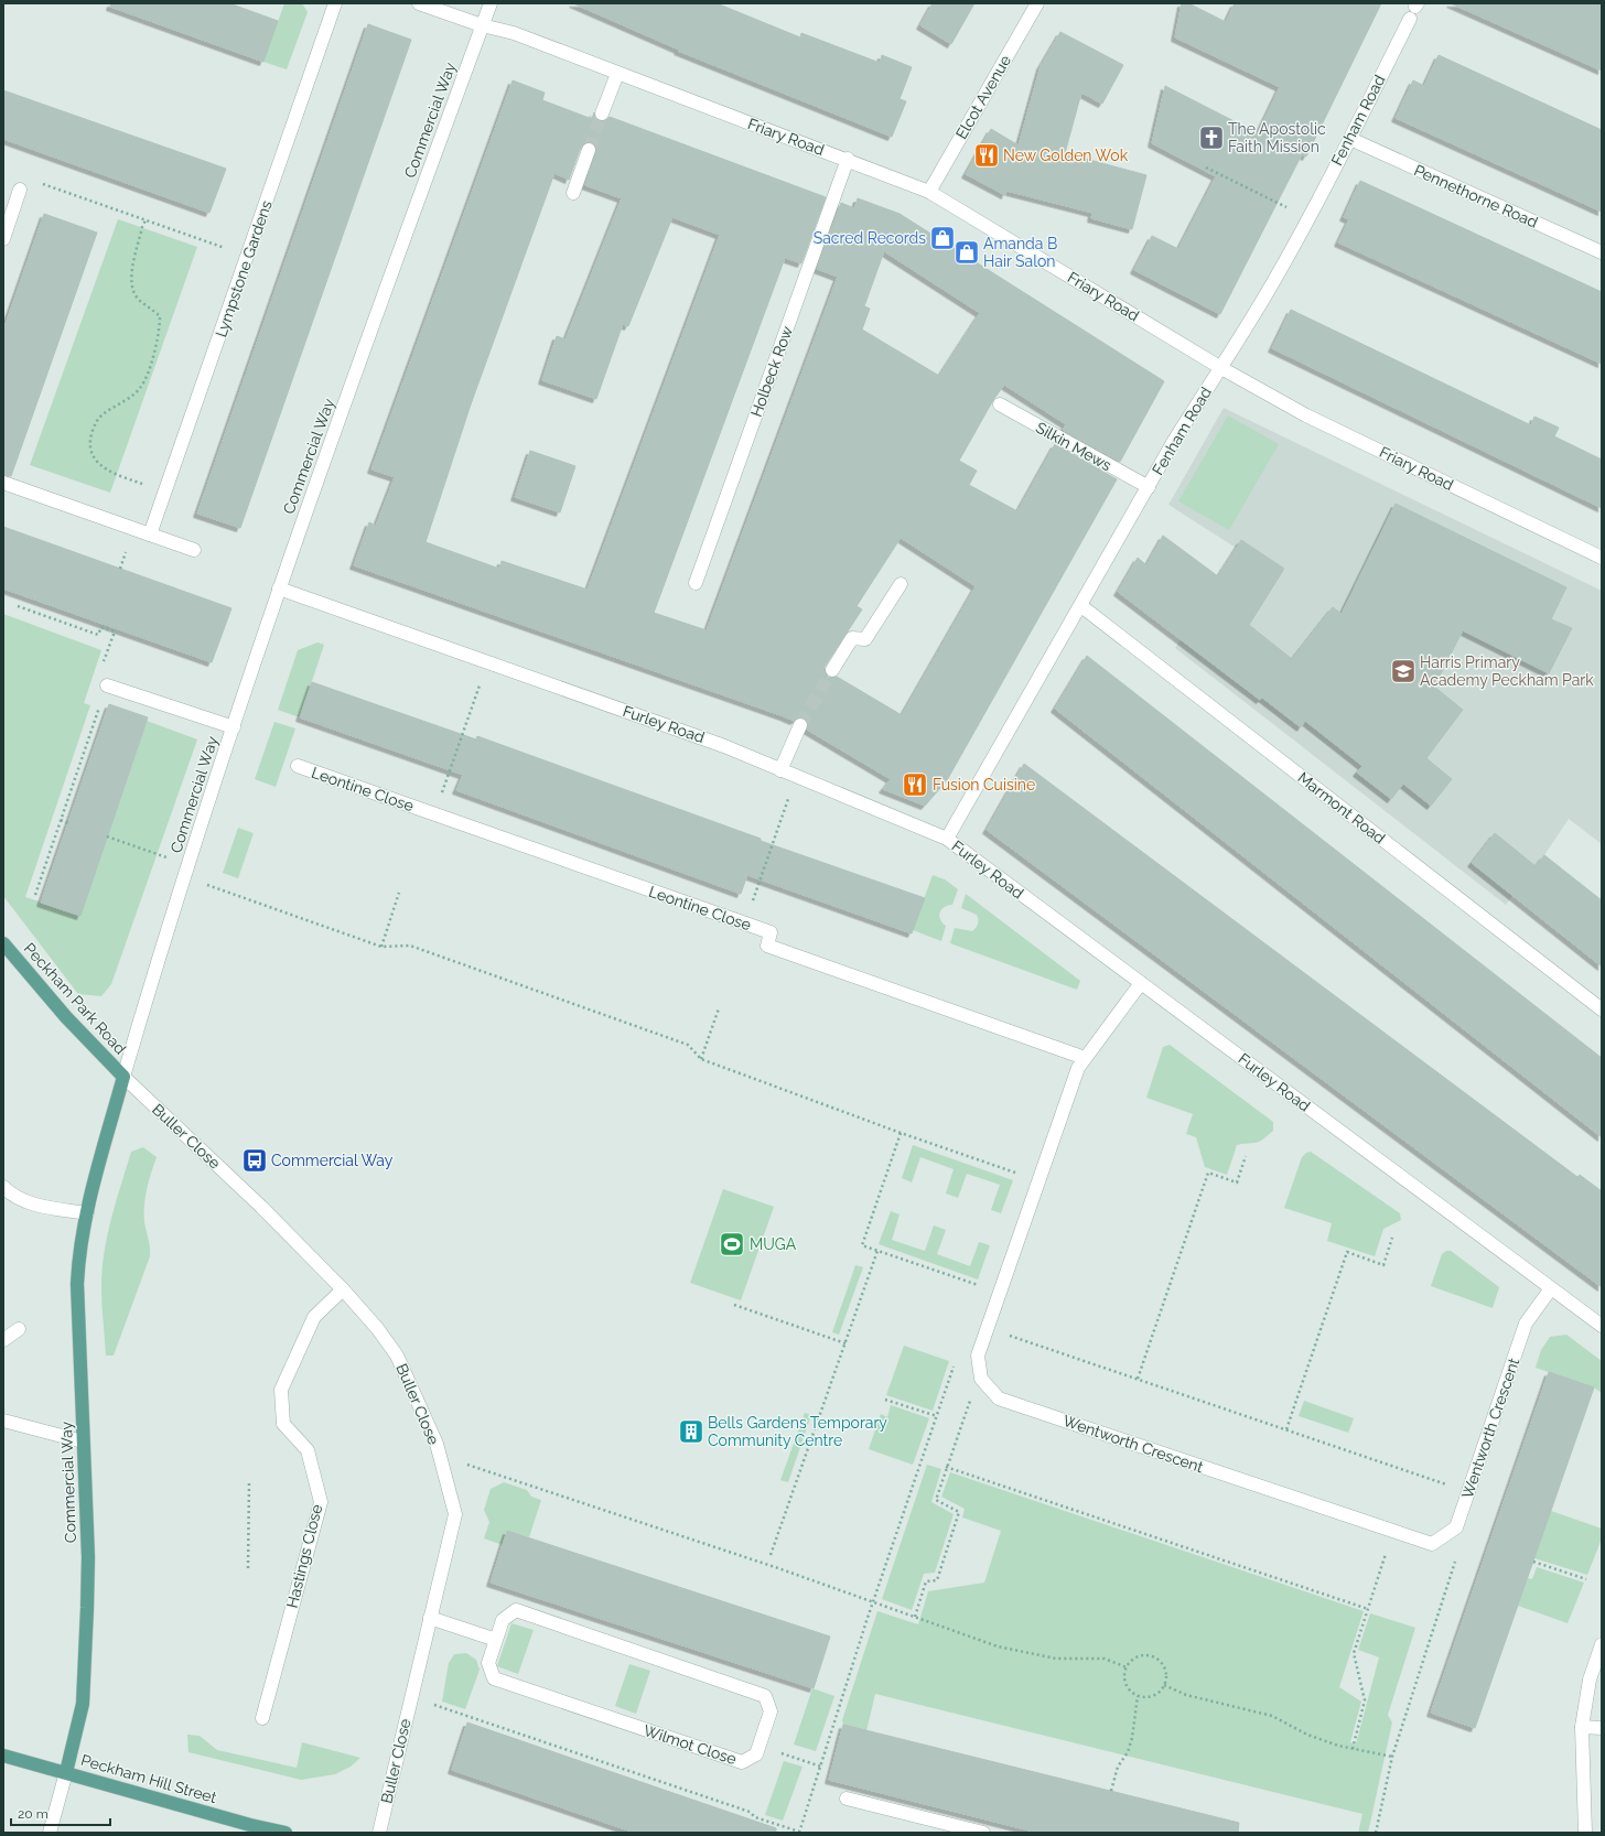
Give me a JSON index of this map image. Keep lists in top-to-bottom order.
{
  "streets": {
    "main road": ["Commercial Way", "Peckham Park Road", "Peckham Hill Street"],
    "street": [
      "Elcot Avenue",
      "Fenham Road",
      "Friary Road",
      "Pennethorne Road",
      "Lympstone Gardens",
      "Holbeck Row",
      "Silkin Mews",
      "Furley Road",
      "Leontine Close",
      "Marmont Road",
      "Buller Close",
      "Wentworth Crescent",
      "Hastings Close",
      "Wilmot Close"
    ]
  },
  "crossings": [
    ["Elcot Avenue", "Friary Road"],
    ["Commercial Way", "Friary Road"],
    ["Commercial Way", "Furley Road"],
    ["Commercial Way", "Peckham Park Road"],
    ["Commercial Way", "Buller Close"],
    ["Commercial Way", "Peckham Hill Street"],
    ["Fenham Road", "Friary Road"],
    ["Fenham Road", "Pennethorne Road"],
    ["Fenham Road", "Silkin Mews"],
    ["Fenham Road", "Furley Road"],
    ["Fenham Road", "Marmont Road"],
    ["Friary Road", "Holbeck Row"],
    ["Furley Road", "Wentworth Crescent"],
    ["Peckham Park Road", "Buller Close"],
    ["Buller Close", "Hastings Close"]
  ],
  "places": {
    "church": ["The Apostolic Faith Mission"],
    "restaurant": ["New Golden Wok", "Fusion Cuisine"],
    "shop": ["Sacred Records", "Amanda B Hair Salon"],
    "school or university": ["Harris Primary Academy Peckham Park"],
    "bus stop": ["Commercial Way"],
    "sports": ["MUGA"],
    "building": ["Bells Gardens Temporary Community Centre"]
  },
  "scale_bar": "20 m"
}
